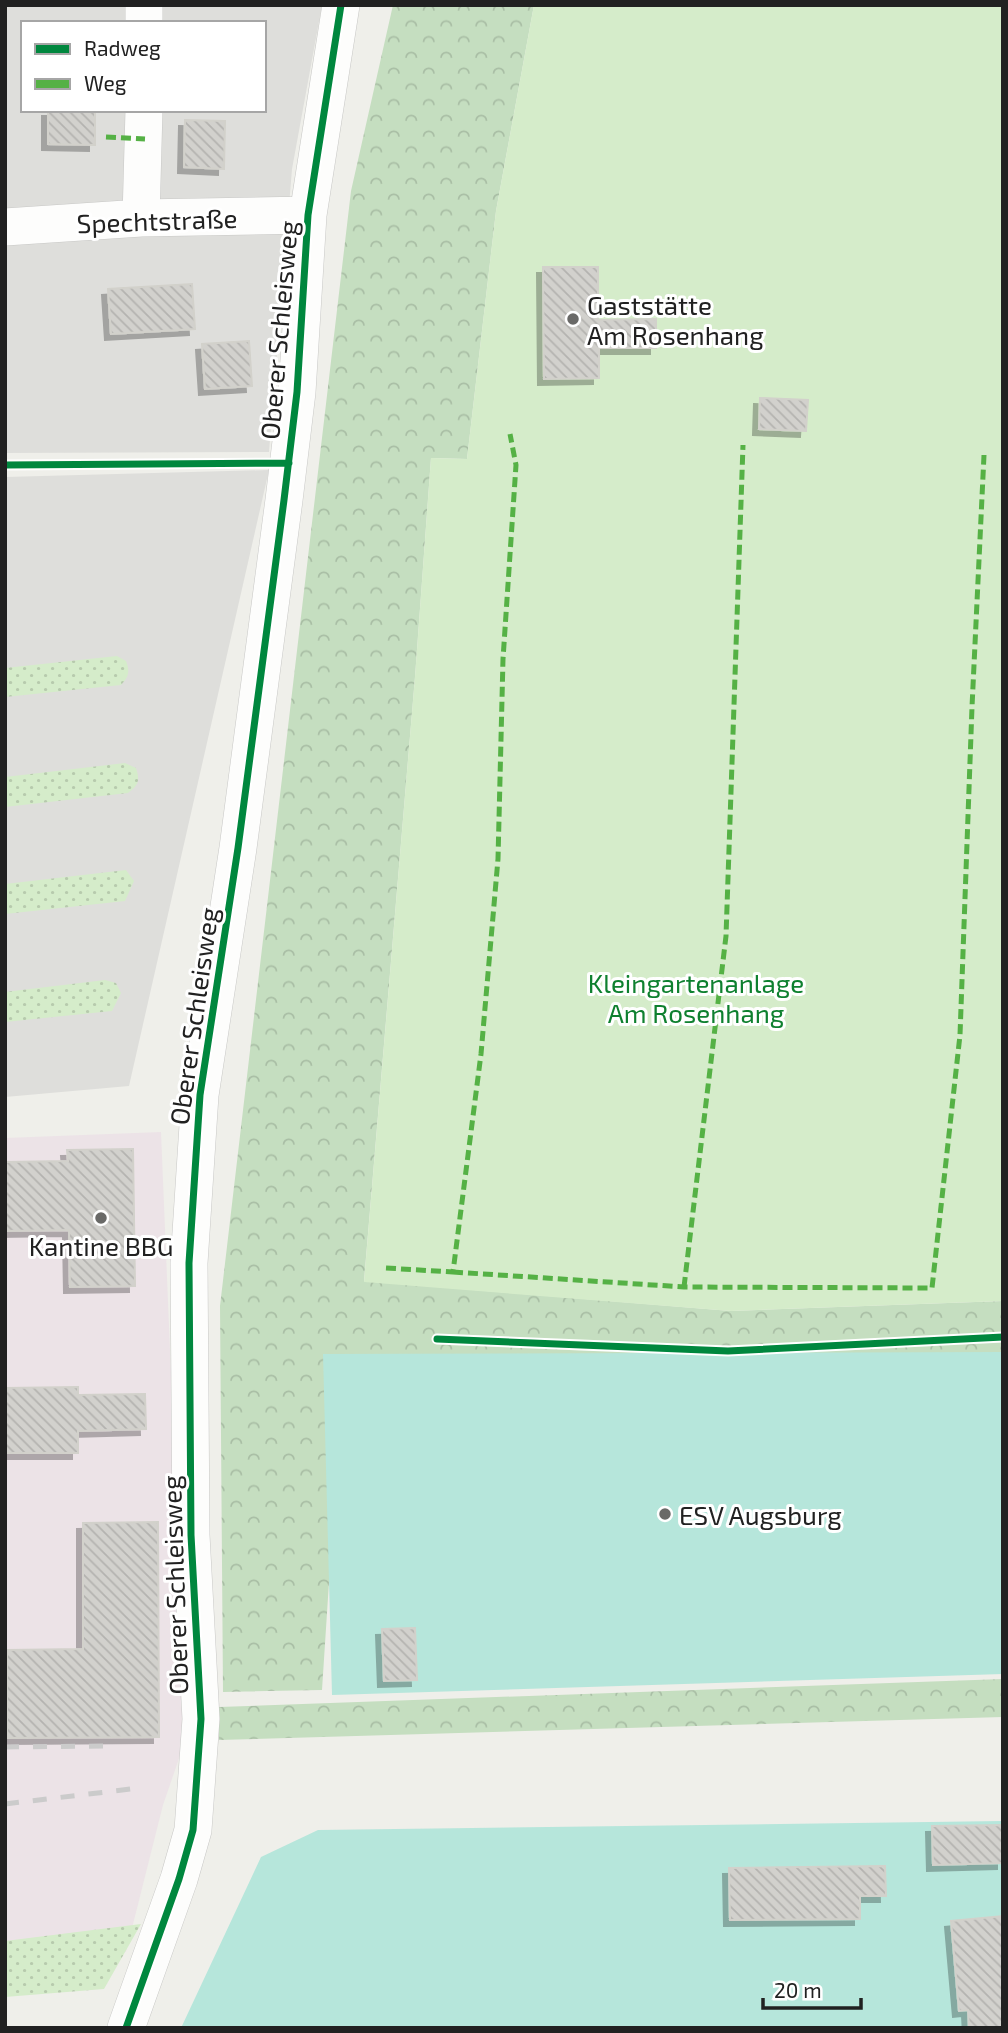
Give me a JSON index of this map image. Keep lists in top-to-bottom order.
{
  "streets": {
    "street": ["Spechtstraße", "Oberer Schleisweg"]
  },
  "crossings": [
    ["Spechtstraße", "Oberer Schleisweg"]
  ],
  "parks": ["Kleingartenanlage Am Rosenhang"],
  "places": ["Gaststätte Am Rosenhang", "Kantine BBG", "ESV Augsburg"],
  "legend": ["Radweg", "Weg"],
  "scale_bar": "20 m"
}
